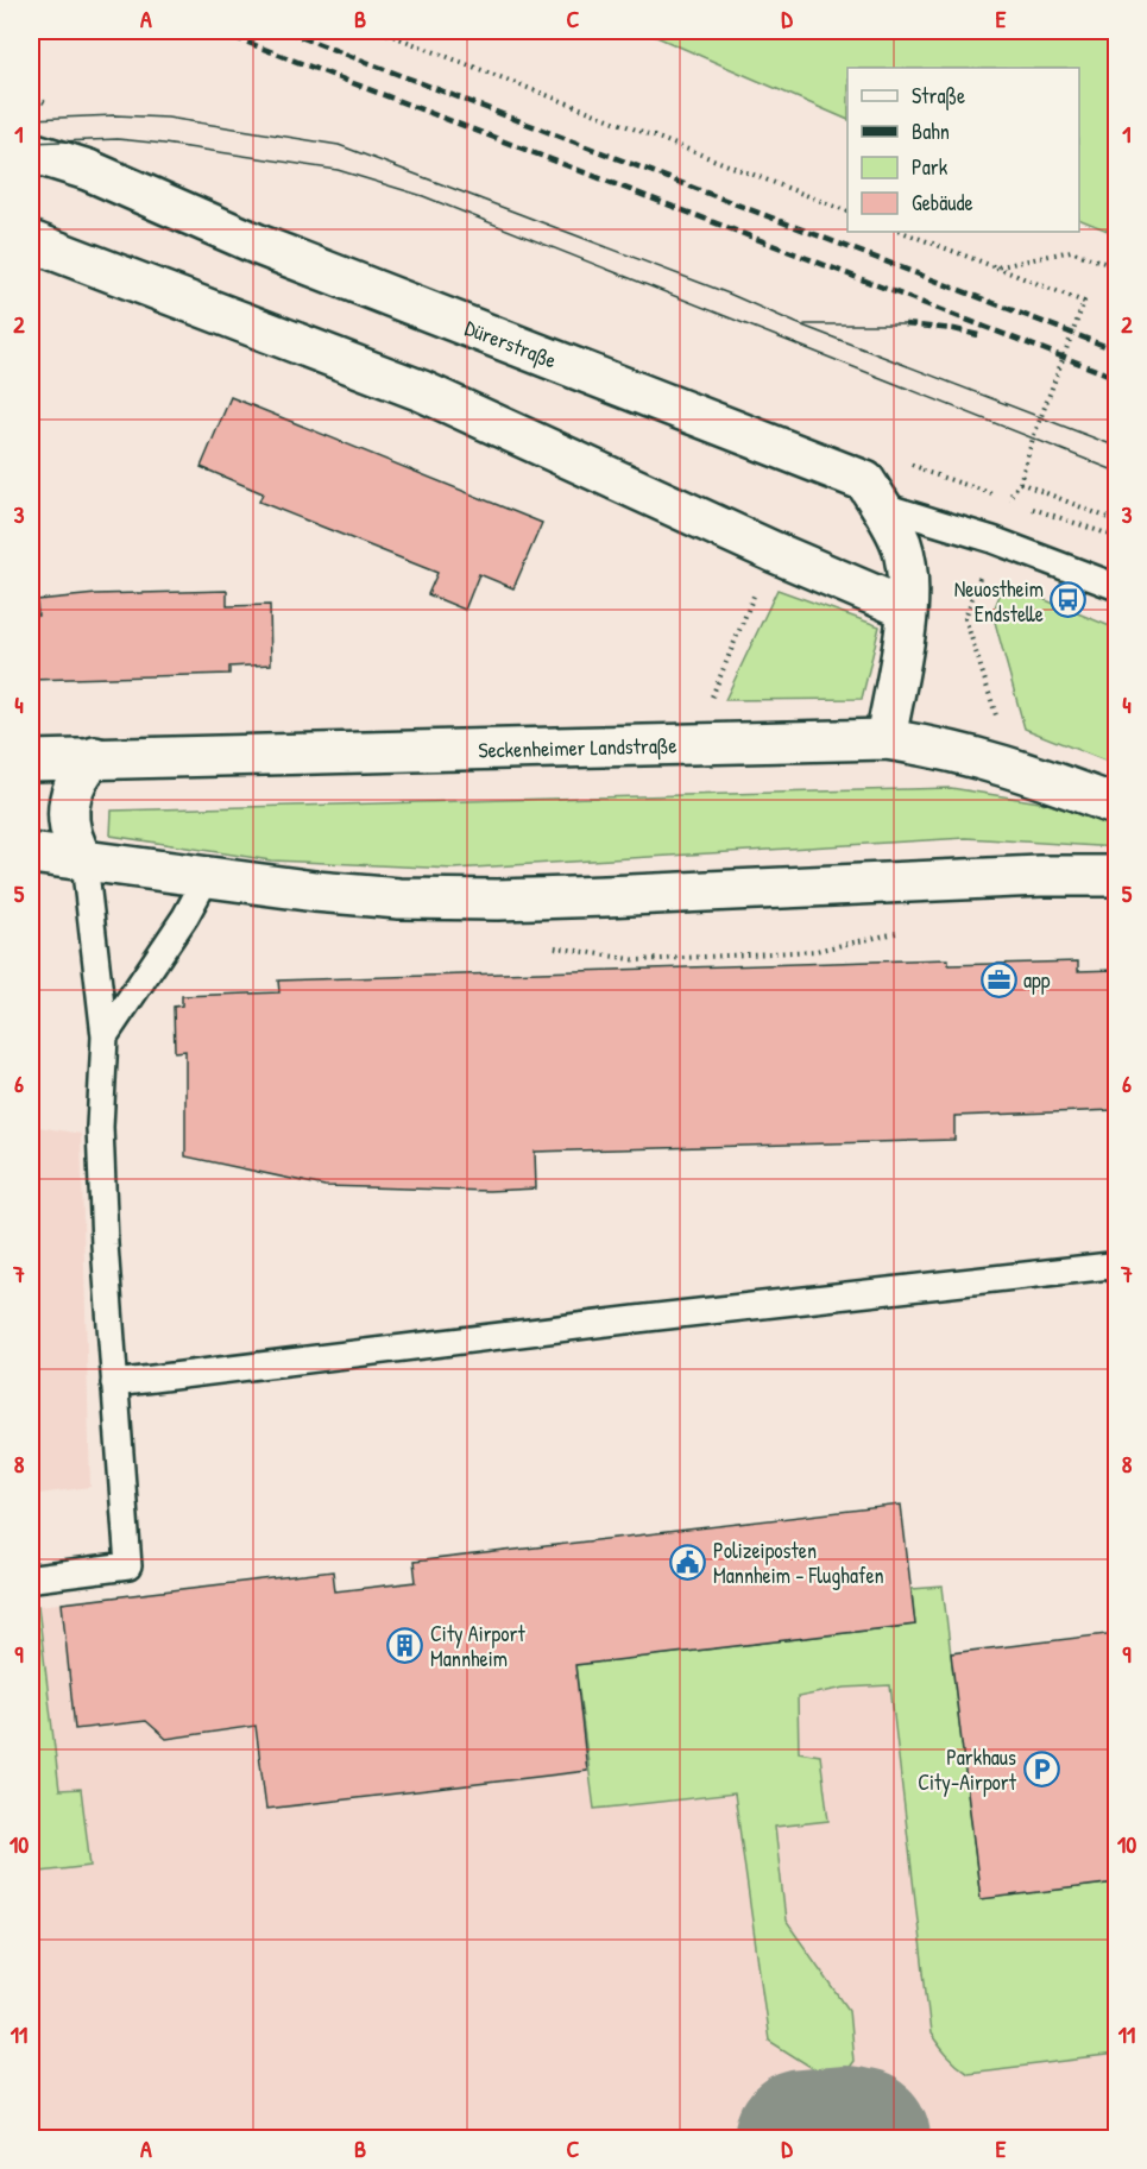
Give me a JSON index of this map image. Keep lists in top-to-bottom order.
{
  "streets": {
    "main road": ["Dürerstraße", "Seckenheimer Landstraße"]
  },
  "crossings": [
    ["Dürerstraße", "Seckenheimer Landstraße"]
  ],
  "places": {
    "bus stop": ["Neuostheim Endstelle"],
    "office": ["app"],
    "public building": ["Polizeiposten Mannheim - Flughafen"],
    "building": ["City Airport Mannheim"],
    "parking": ["Parkhaus City-Airport"]
  },
  "legend": [
    "Straße",
    "Bahn",
    "Park",
    "Gebäude"
  ],
  "grid": {
    "columns": [
      "A",
      "B",
      "C",
      "D",
      "E"
    ],
    "rows": [
      "1",
      "2",
      "3",
      "4",
      "5",
      "6",
      "7",
      "8",
      "9",
      "10",
      "11"
    ]
  }
}
